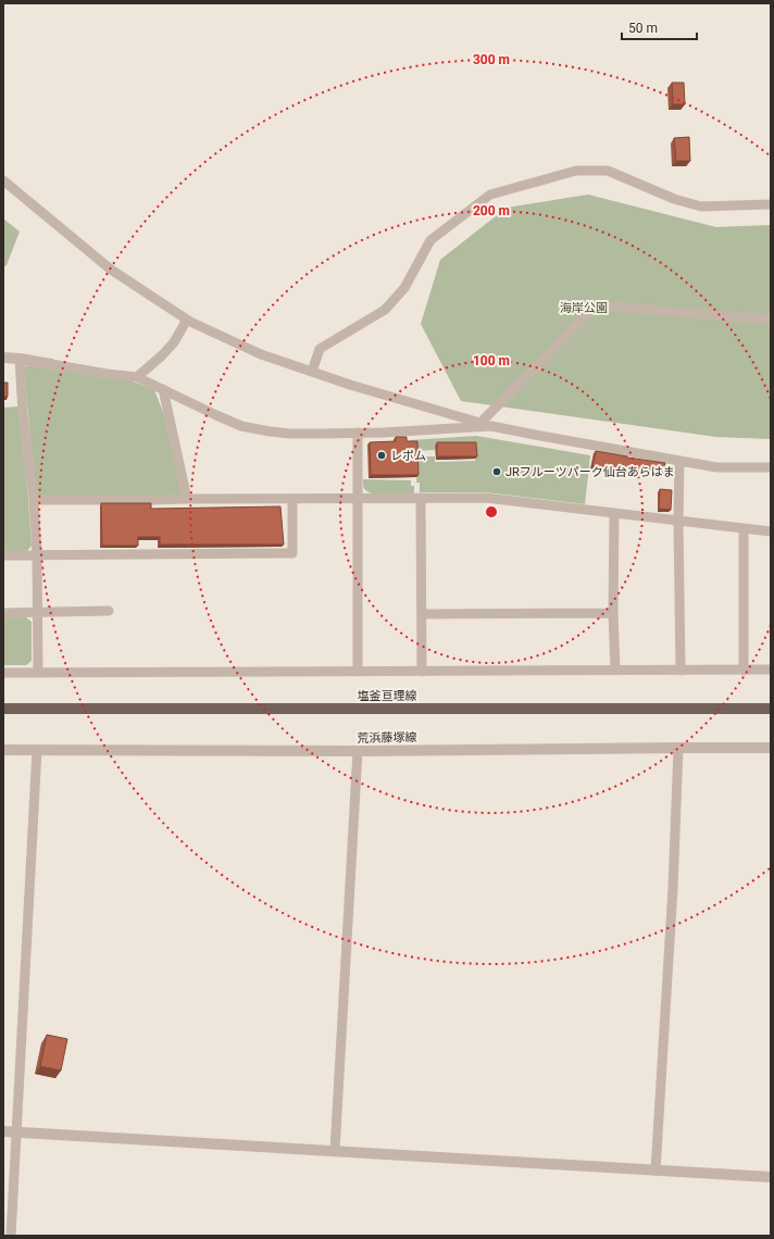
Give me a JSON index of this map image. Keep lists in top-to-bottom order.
{
  "streets": {
    "main road": ["塩釜亘理線"],
    "street": ["荒浜藤塚線"]
  },
  "parks": ["海岸公園"],
  "places": ["レポム", "JRフルーツパーク仙台あらはま"],
  "scale_bar": "50 m",
  "rings": ["300 m", "200 m", "100 m"]
}
